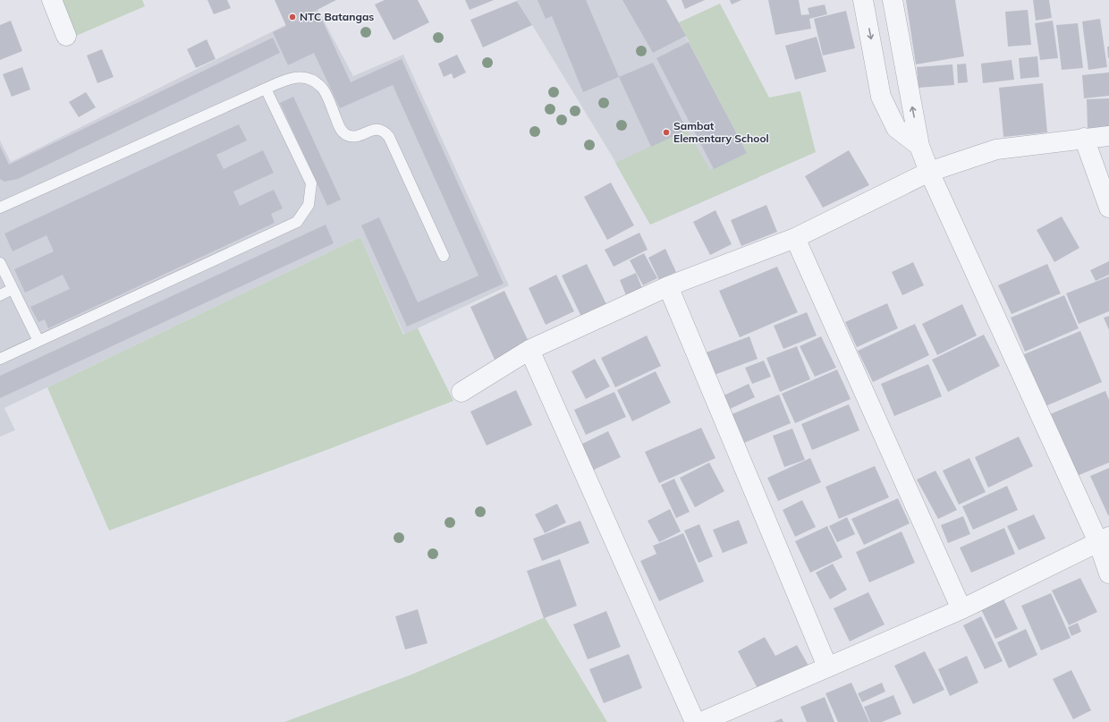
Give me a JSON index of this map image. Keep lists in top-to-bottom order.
{
  "places": ["NTC Batangas", "Sambat Elementary School"]
}
